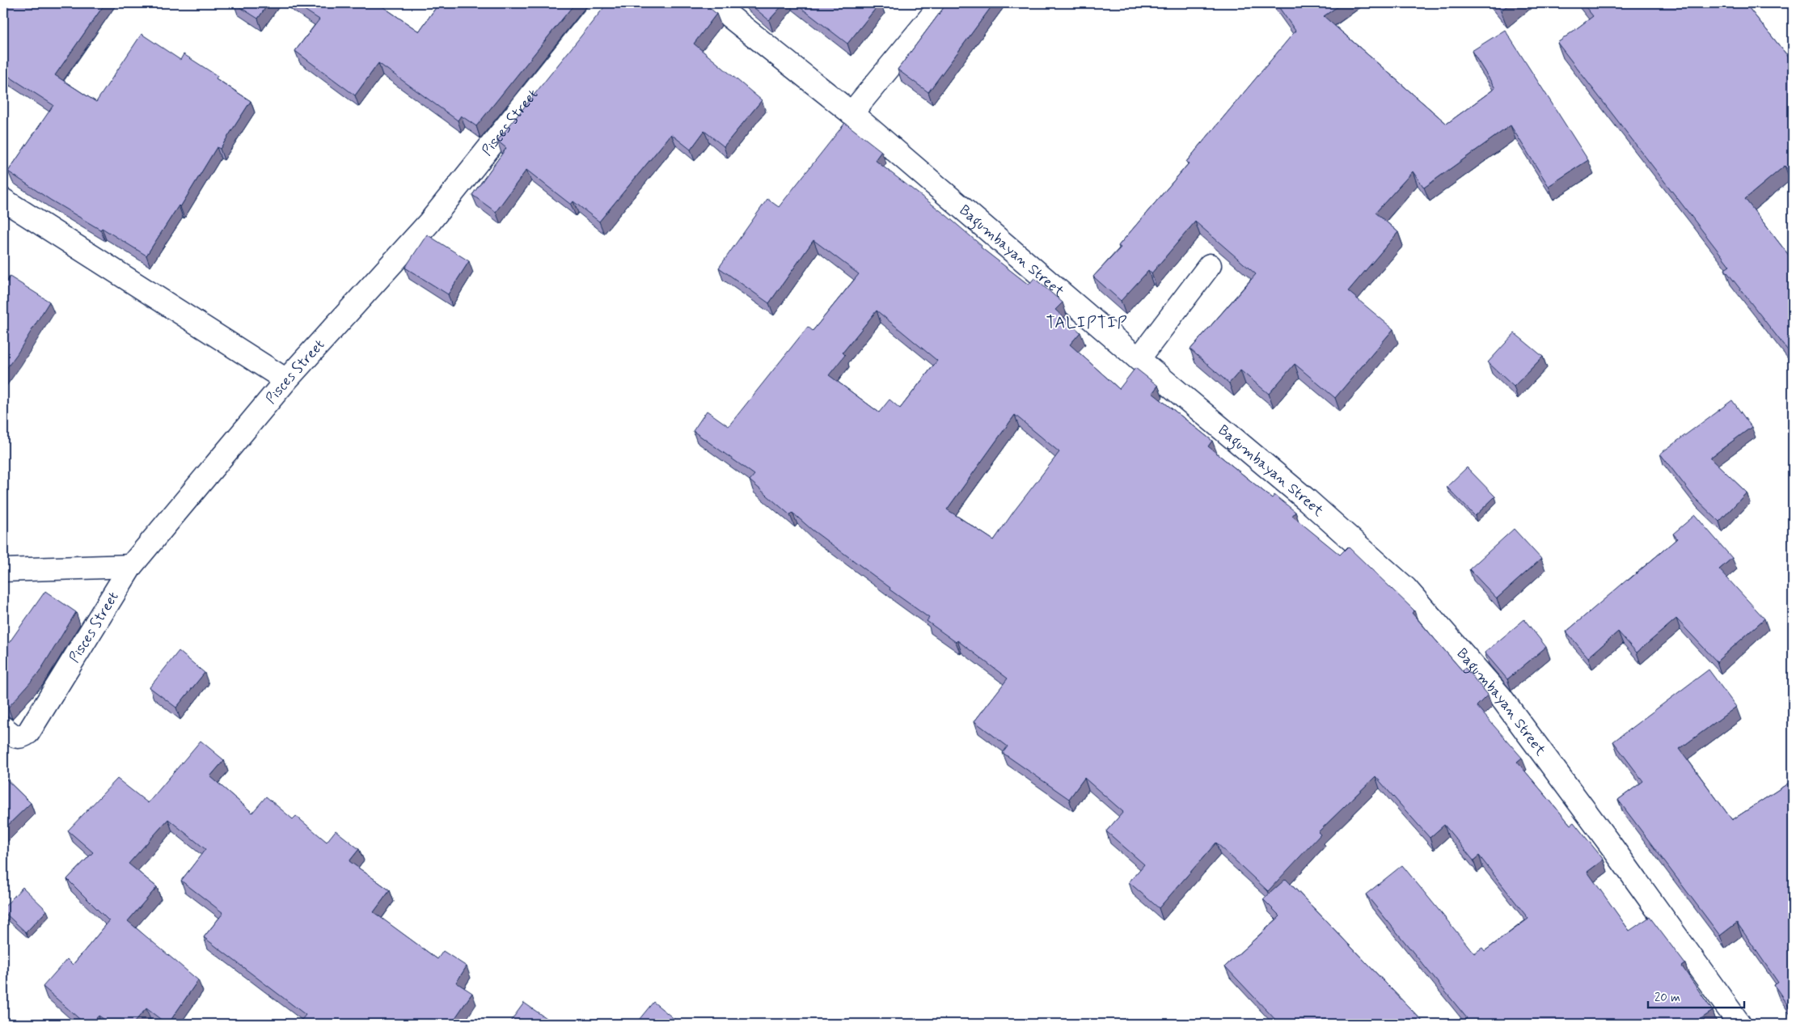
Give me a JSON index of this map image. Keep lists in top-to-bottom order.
{
  "streets": {
    "street": ["Pisces Street", "Bagumbayan Street"]
  },
  "districts": ["TALIPTIP"],
  "scale_bar": "20 m"
}
